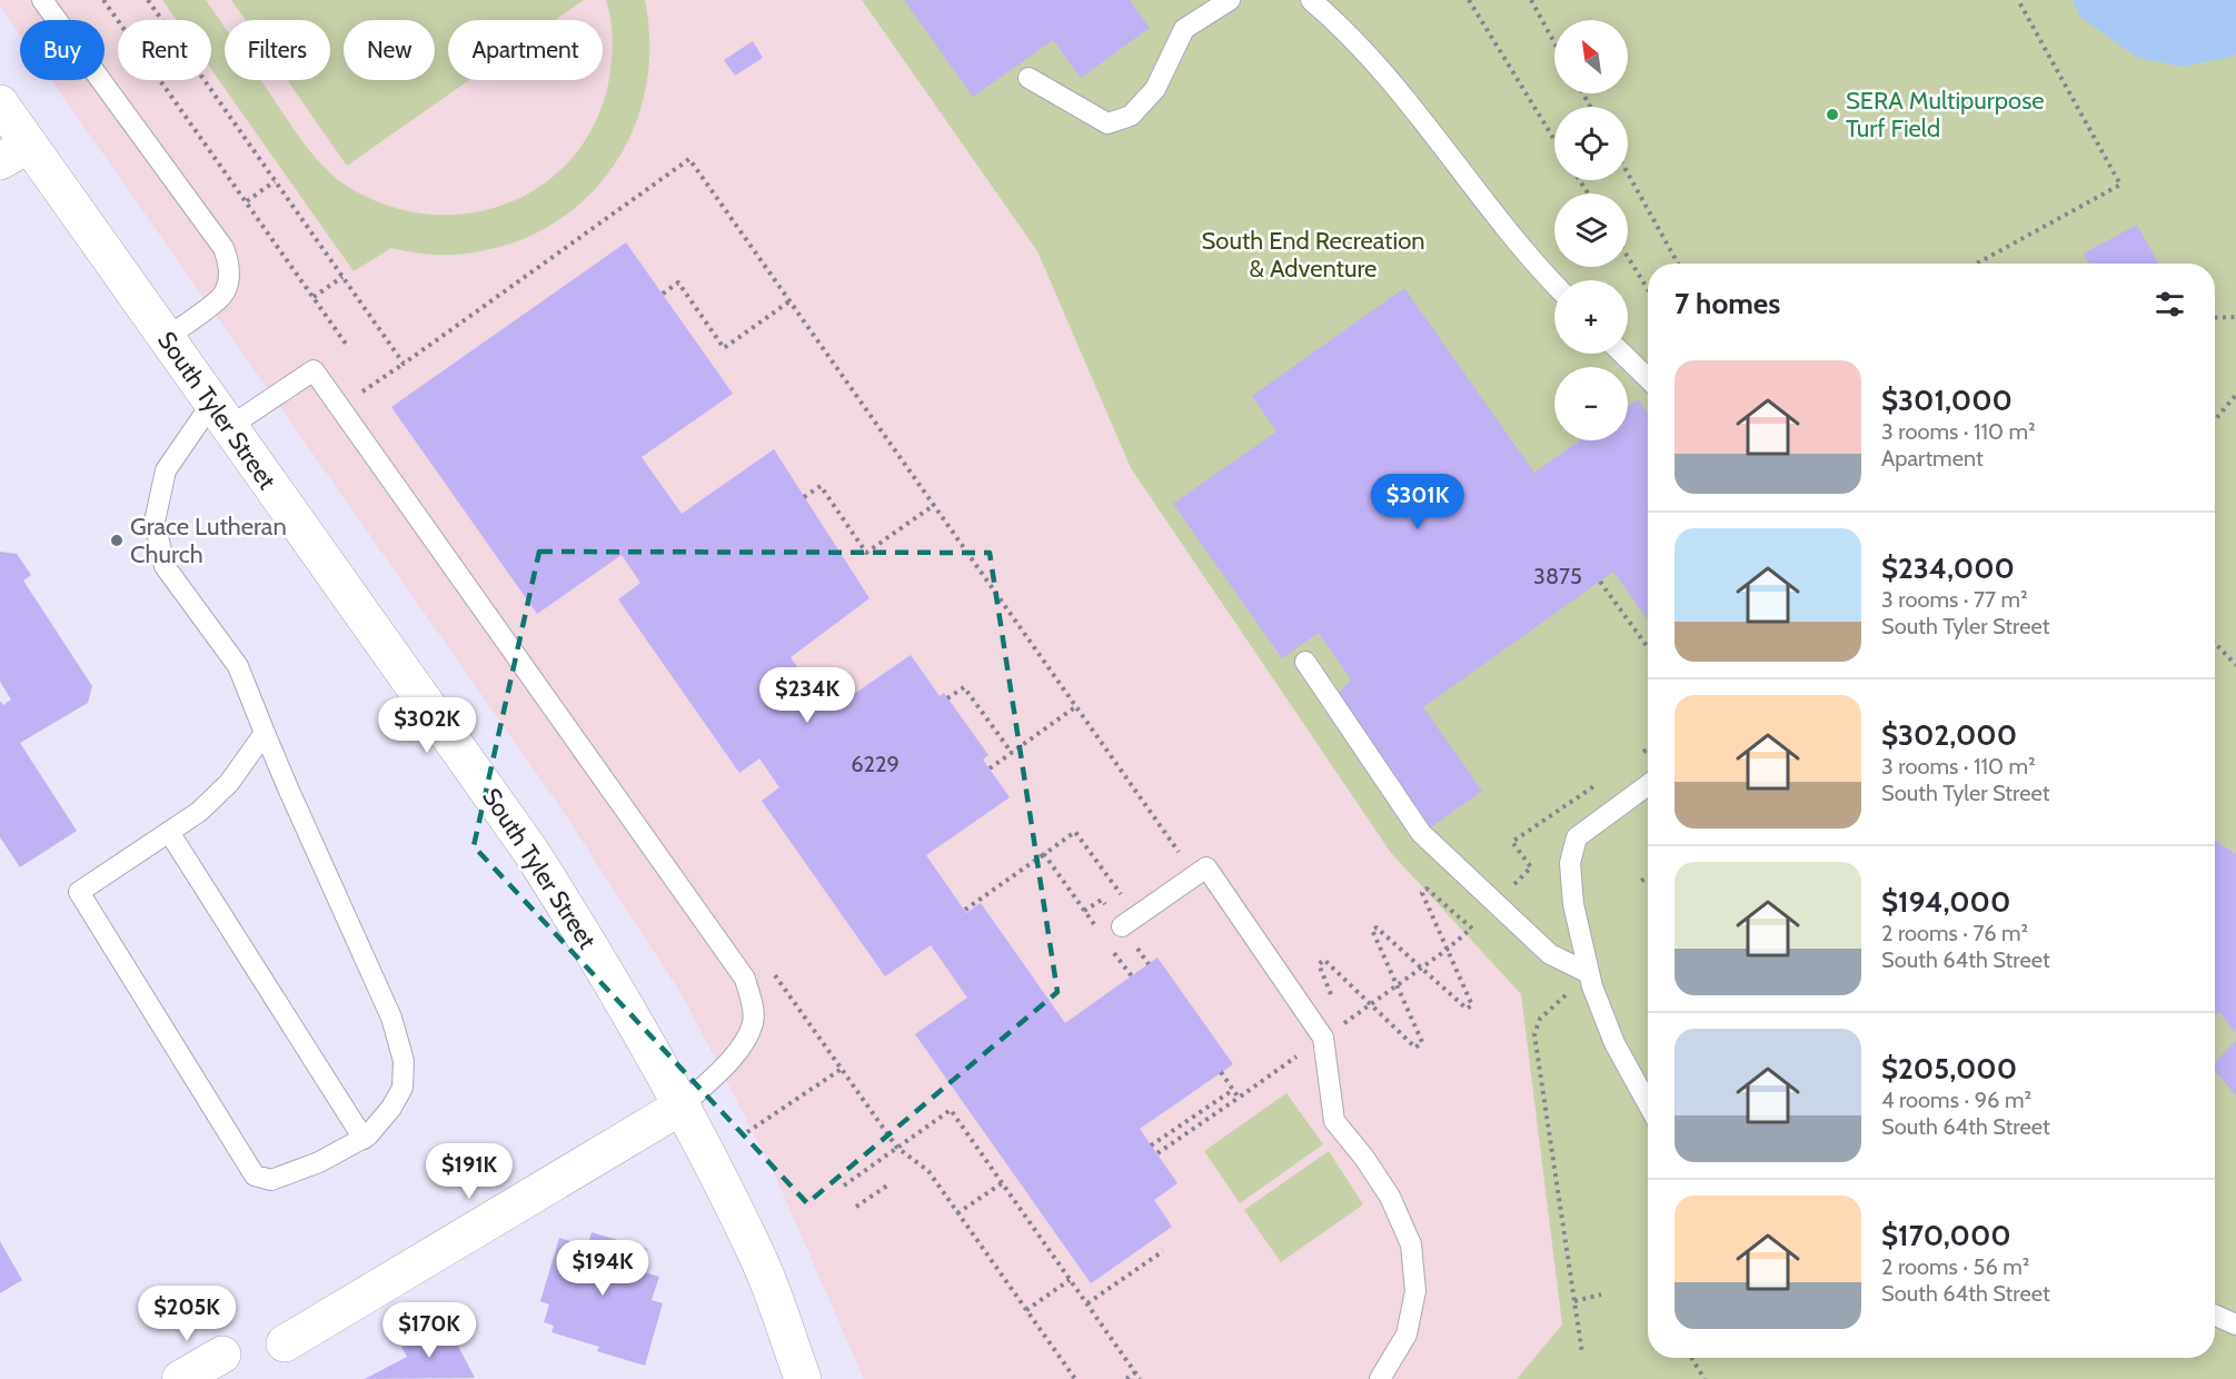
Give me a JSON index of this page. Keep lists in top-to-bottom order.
{
  "streets": {
    "street": ["South Tyler Street"]
  },
  "parks": ["South End Recreation & Adventure"],
  "places": ["SERA Multipurpose Turf Field", "Grace Lutheran Church"],
  "house_numbers": ["3875", "6229"],
  "north": "top left",
  "page": {
    "map_buttons": ["+", "−"],
    "chip": [
      "Buy",
      "Rent",
      "Filters",
      "New",
      "Apartment"
    ],
    "heading": "7 homes",
    "list": [
      {
        "name": "$301,000",
        "note": "3 rooms · 110 m² · Apartment"
      },
      {
        "name": "$234,000",
        "note": "3 rooms · 77 m² · South Tyler Street"
      },
      {
        "name": "$302,000",
        "note": "3 rooms · 110 m² · South Tyler Street"
      },
      {
        "name": "$194,000",
        "note": "2 rooms · 76 m² · South 64th Street"
      },
      {
        "name": "$205,000",
        "note": "4 rooms · 96 m² · South 64th Street"
      },
      {
        "name": "$170,000",
        "note": "2 rooms · 56 m² · South 64th Street"
      }
    ],
    "price": [
      "$301K",
      "$234K",
      "$302K",
      "$191K",
      "$194K",
      "$205K",
      "$170K"
    ]
  }
}
